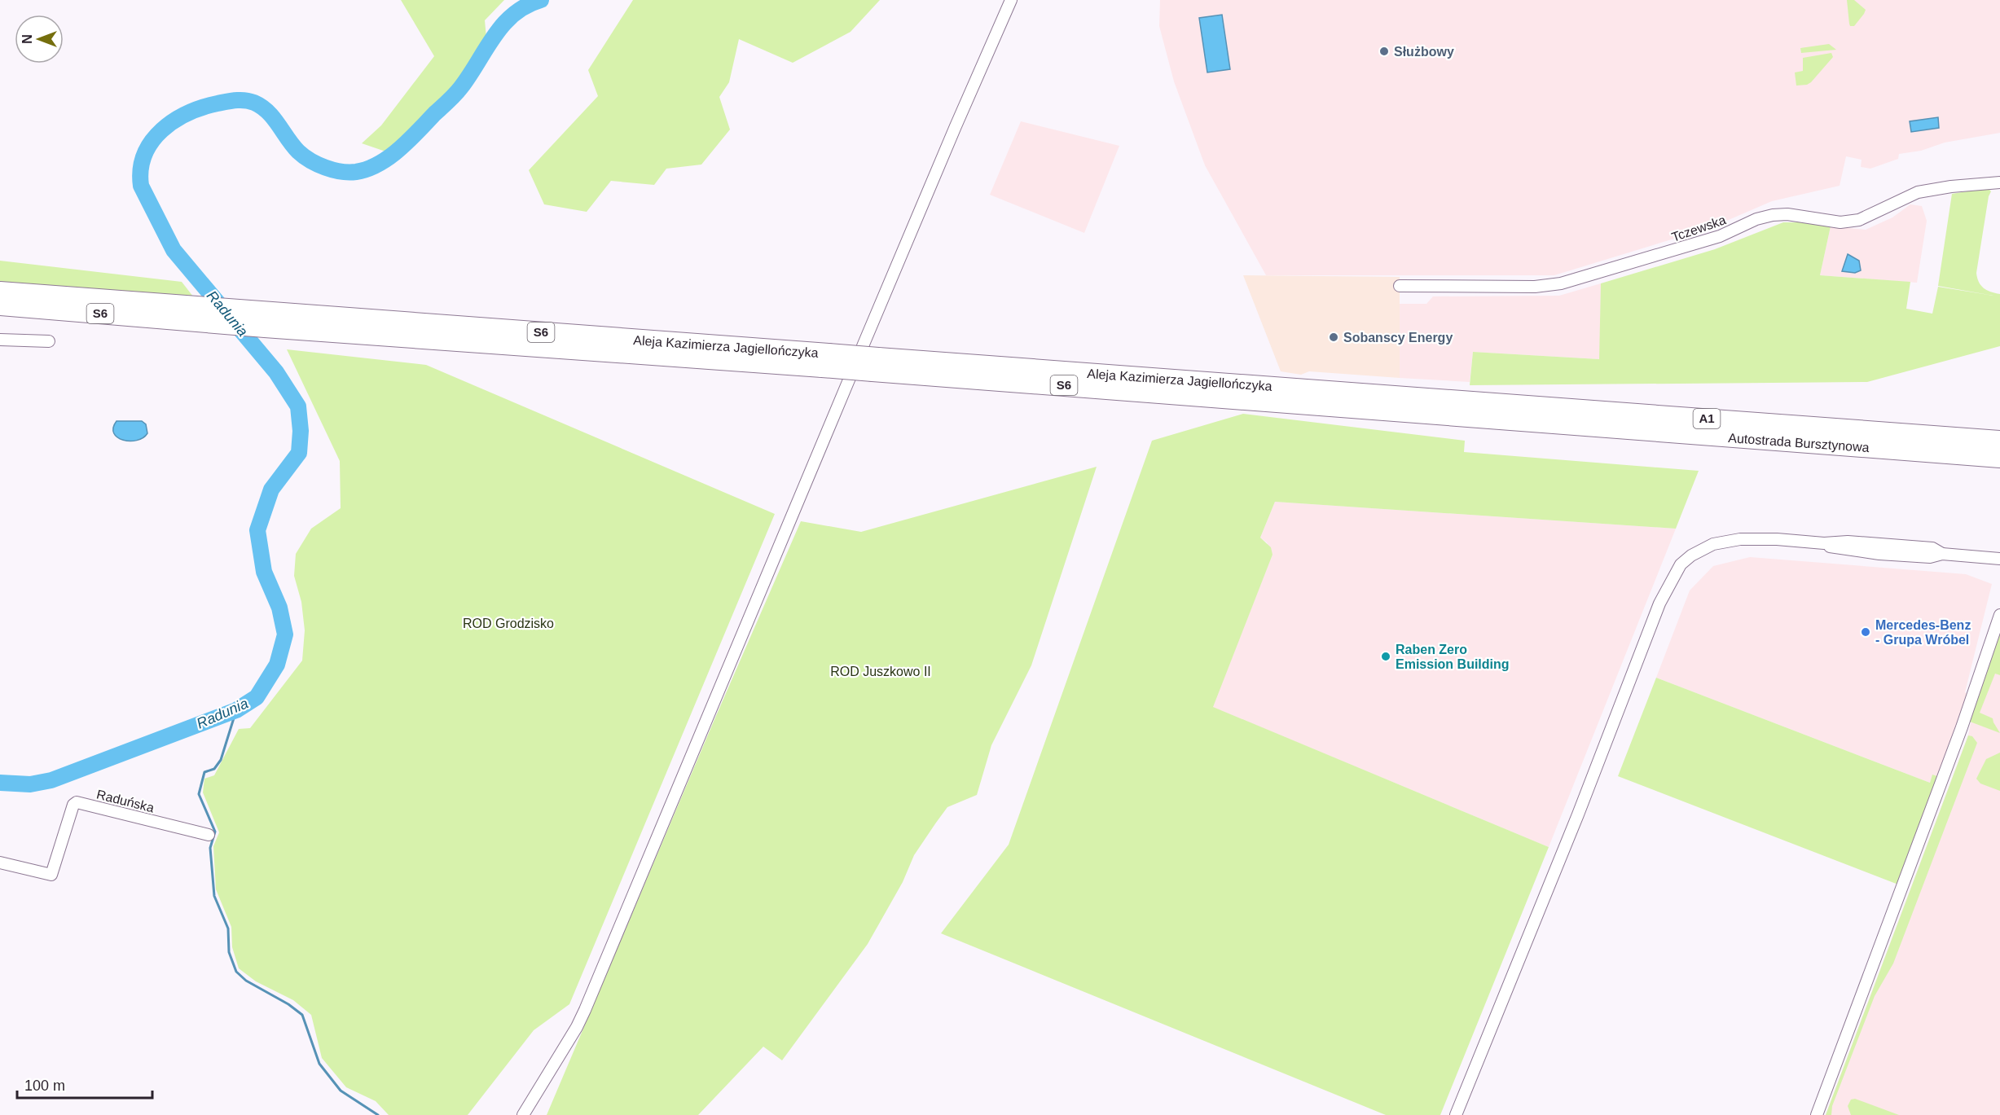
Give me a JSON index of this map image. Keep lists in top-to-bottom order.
{
  "streets": {
    "highway": [
      "S6",
      "Aleja Kazimierza Jagiellończyka",
      "A1",
      "Autostrada Bursztynowa"
    ],
    "street": ["Tczewska", "Raduńska"]
  },
  "crossings": [
    ["Aleja Kazimierza Jagiellończyka", "Autostrada Bursztynowa"]
  ],
  "water": ["Radunia"],
  "parks": ["ROD Grodzisko", "ROD Juszkowo II"],
  "places": [
    "Służbowy",
    "Sobanscy Energy",
    "Mercedes-Benz - Grupa Wróbel",
    "Raben Zero Emission Building"
  ],
  "scale_bar": "100 m",
  "north": "left"
}
